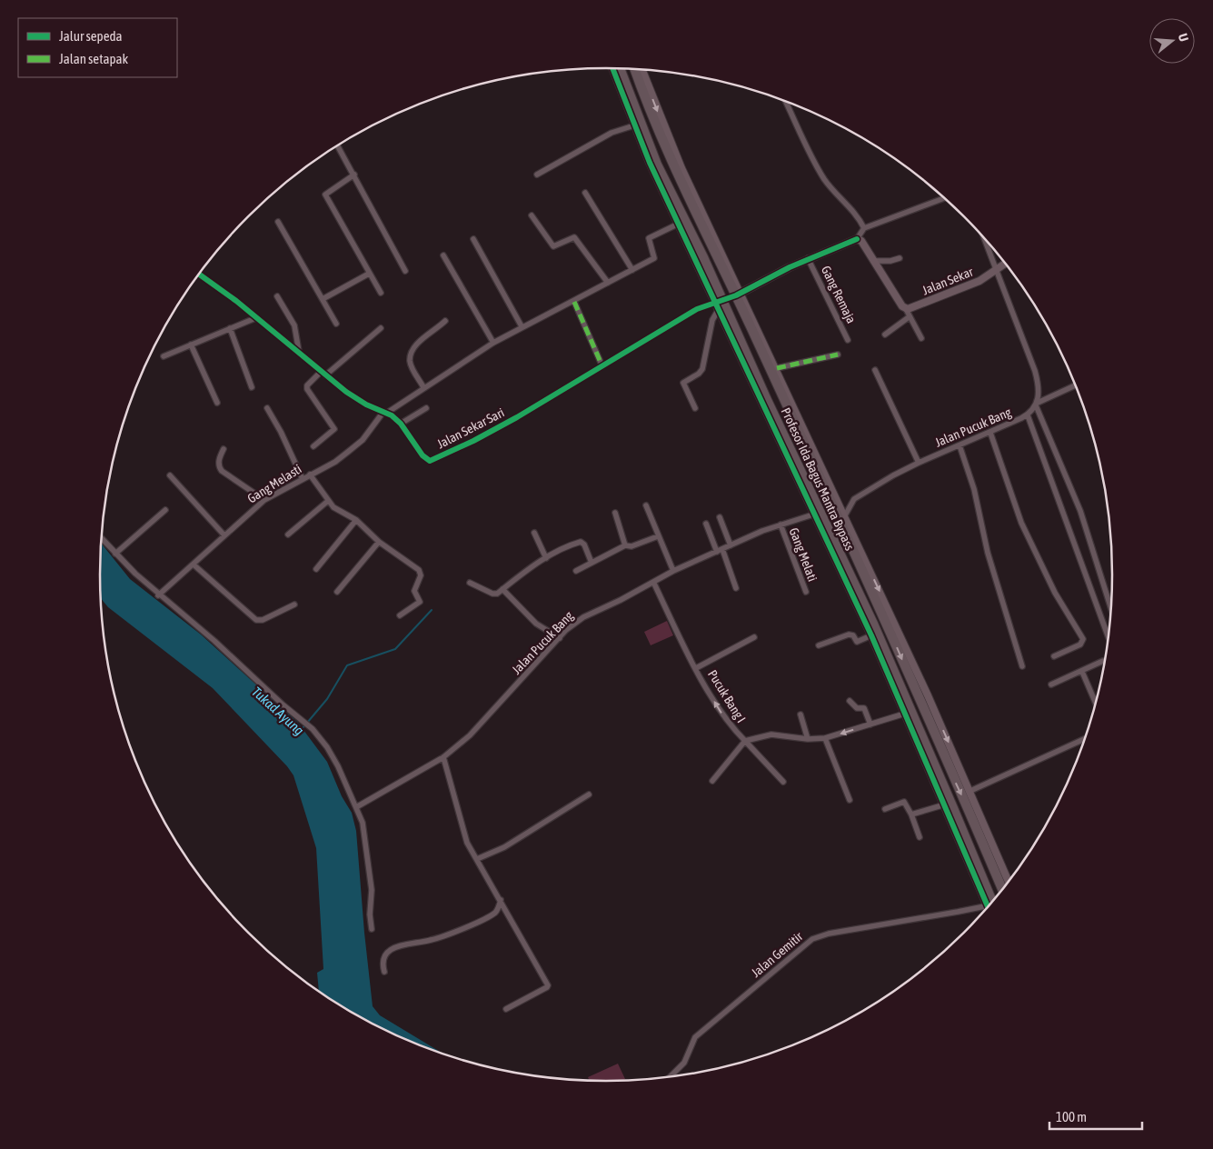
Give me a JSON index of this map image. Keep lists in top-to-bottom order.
{
  "streets": {
    "highway": ["Profesor Ida Bagus Mantra Bypass"],
    "street": [
      "Jalan Sekar",
      "Gang Remaja",
      "Jalan Pucuk Bang",
      "Jalan Sekar Sari",
      "Gang Melasti",
      "Gang Melati",
      "Pucuk Bang I",
      "Jalan Gemitir"
    ]
  },
  "crossings": [
    ["Jalan Pucuk Bang", "Profesor Ida Bagus Mantra Bypass"],
    ["Jalan Pucuk Bang", "Gang Melati"],
    ["Jalan Pucuk Bang", "Pucuk Bang I"],
    ["Jalan Sekar Sari", "Profesor Ida Bagus Mantra Bypass"],
    ["Jalan Sekar Sari", "Gang Melasti"],
    ["Profesor Ida Bagus Mantra Bypass", "Pucuk Bang I"]
  ],
  "water": ["Tukad Ayung"],
  "legend": ["Jalur sepeda", "Jalan setapak"],
  "scale_bar": "100 m",
  "north": "right"
}
